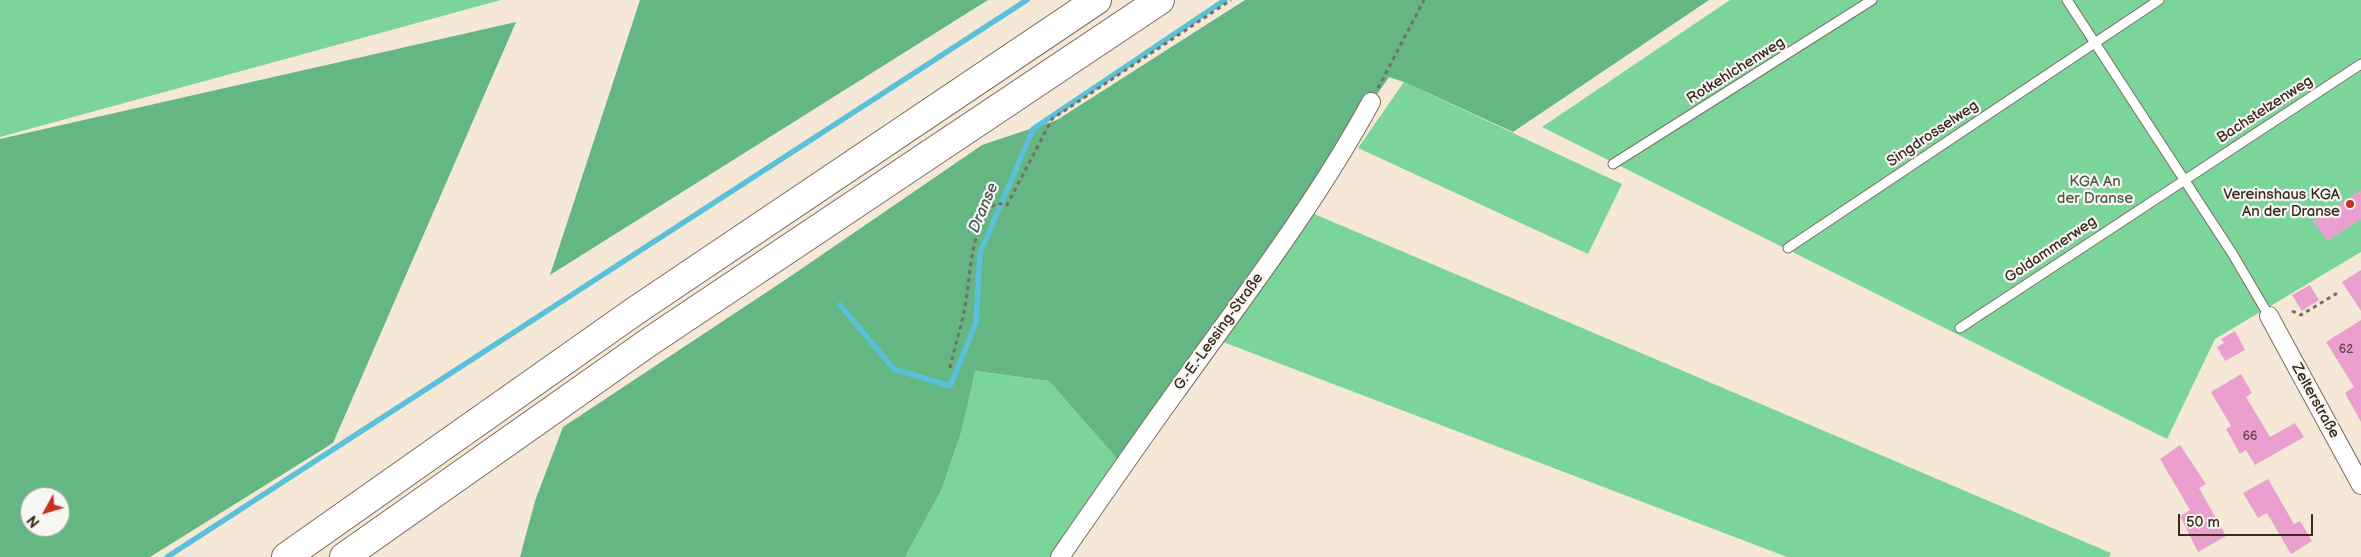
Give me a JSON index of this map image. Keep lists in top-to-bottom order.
{
  "streets": {
    "street": ["G.-E.-Lessing-Straße", "Zelterstraße"],
    "lane": [
      "Rotkehlchenweg",
      "Bachstelzenweg",
      "Singdrosselweg",
      "Goldammerweg"
    ]
  },
  "crossings": [
    ["Bachstelzenweg", "Goldammerweg"]
  ],
  "water": ["Dranse"],
  "parks": ["KGA An der Dranse"],
  "places": ["Vereinshaus KGA An der Dranse"],
  "house_numbers": ["62", "66"],
  "scale_bar": "50 m",
  "north": "bottom left"
}
